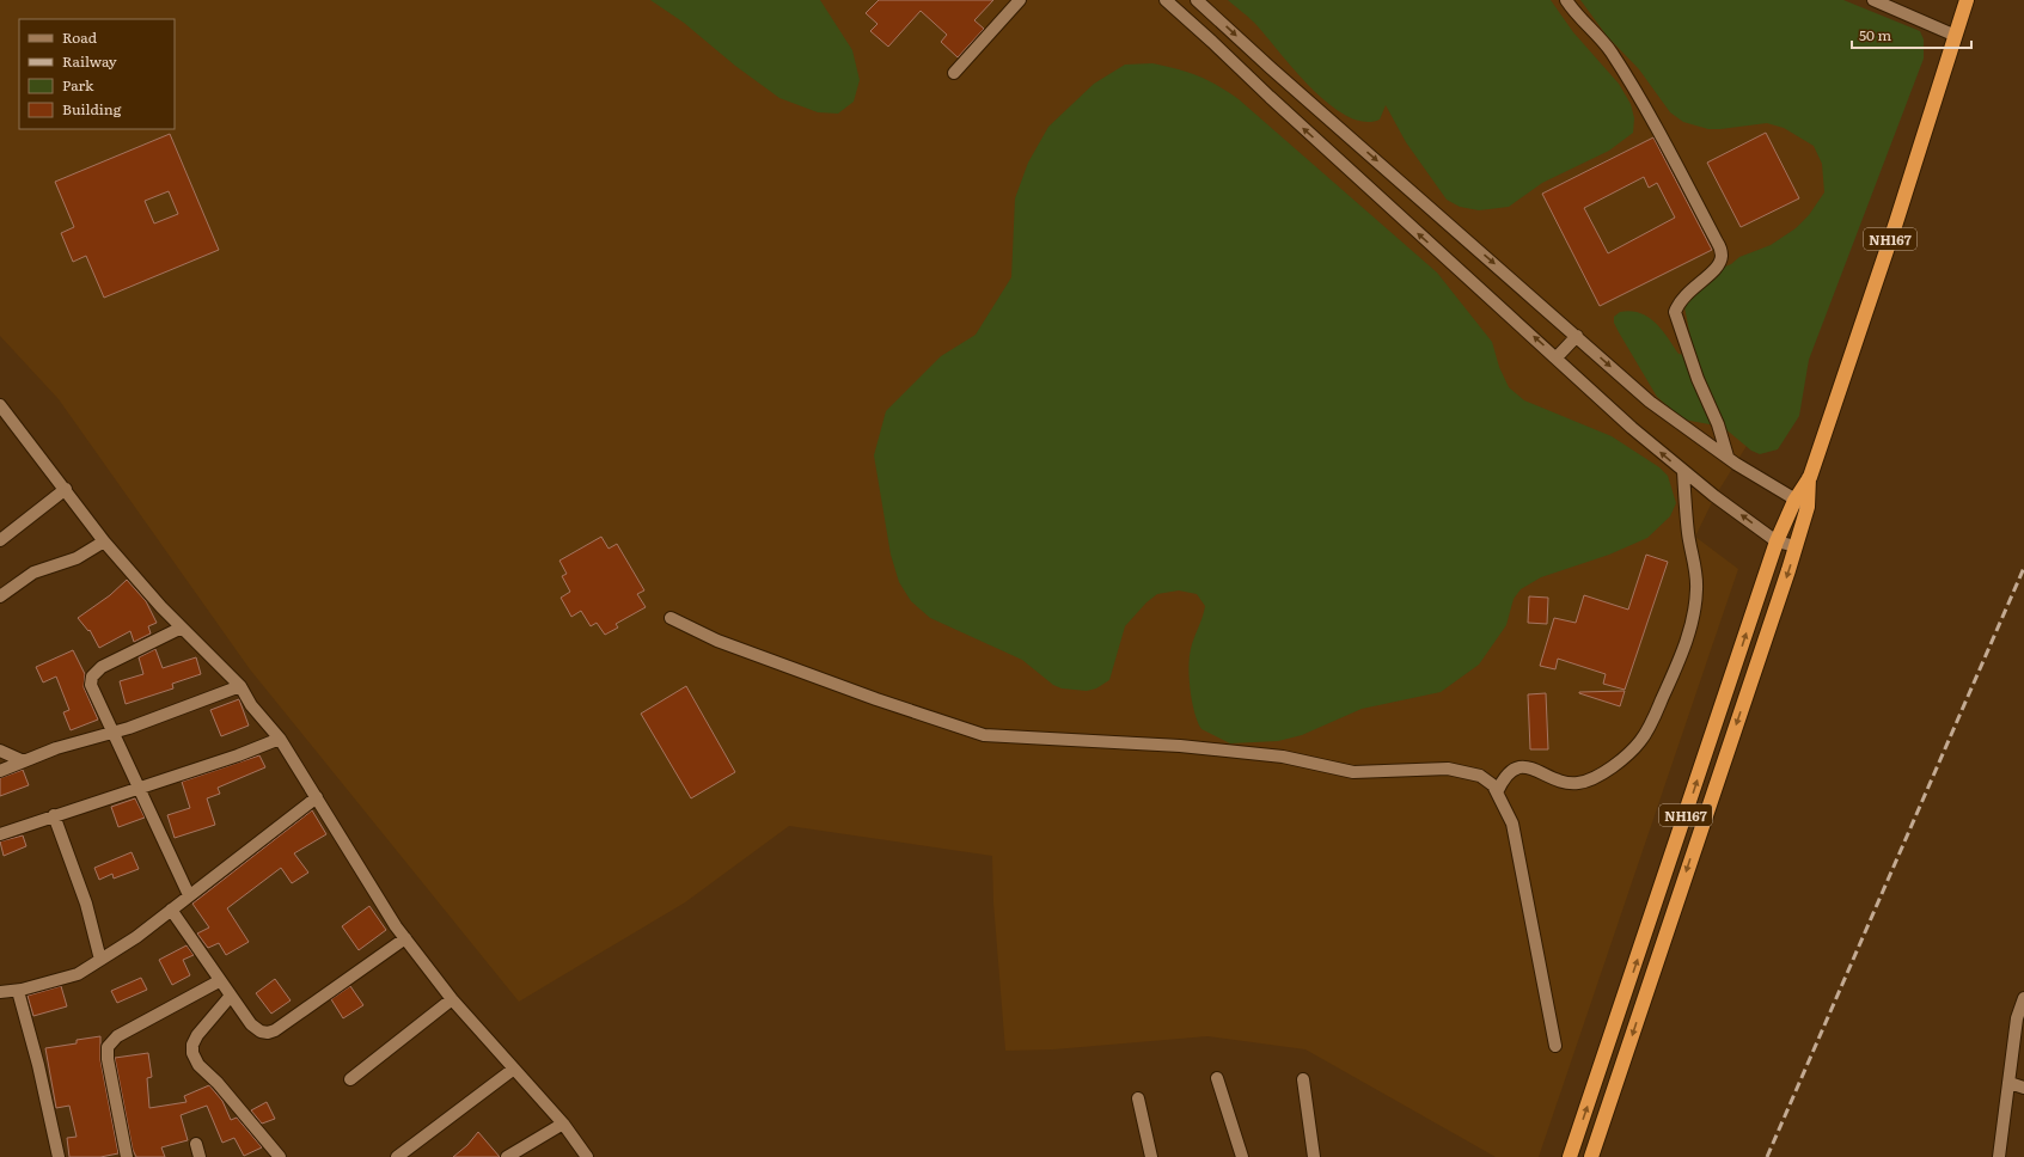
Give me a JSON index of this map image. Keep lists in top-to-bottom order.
{
  "streets": {
    "highway": ["NH167"]
  },
  "legend": [
    "Road",
    "Railway",
    "Park",
    "Building"
  ],
  "scale_bar": "50 m"
}
